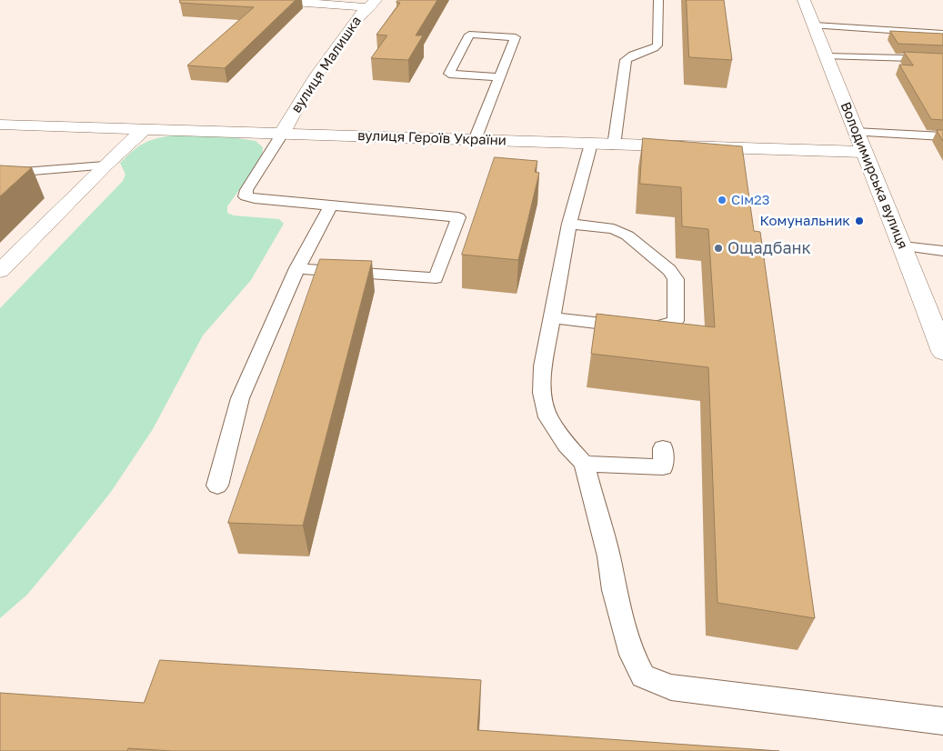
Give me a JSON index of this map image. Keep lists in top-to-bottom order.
{
  "streets": {
    "street": ["вулиця Малишка", "вулиця Героїв України", "Володимирська вулиця"]
  },
  "crossings": [
    ["вулиця Малишка", "вулиця Героїв України"],
    ["вулиця Героїв України", "Володимирська вулиця"]
  ],
  "places": ["Сім23", "Комунальник", "Ощадбанк"]
}
